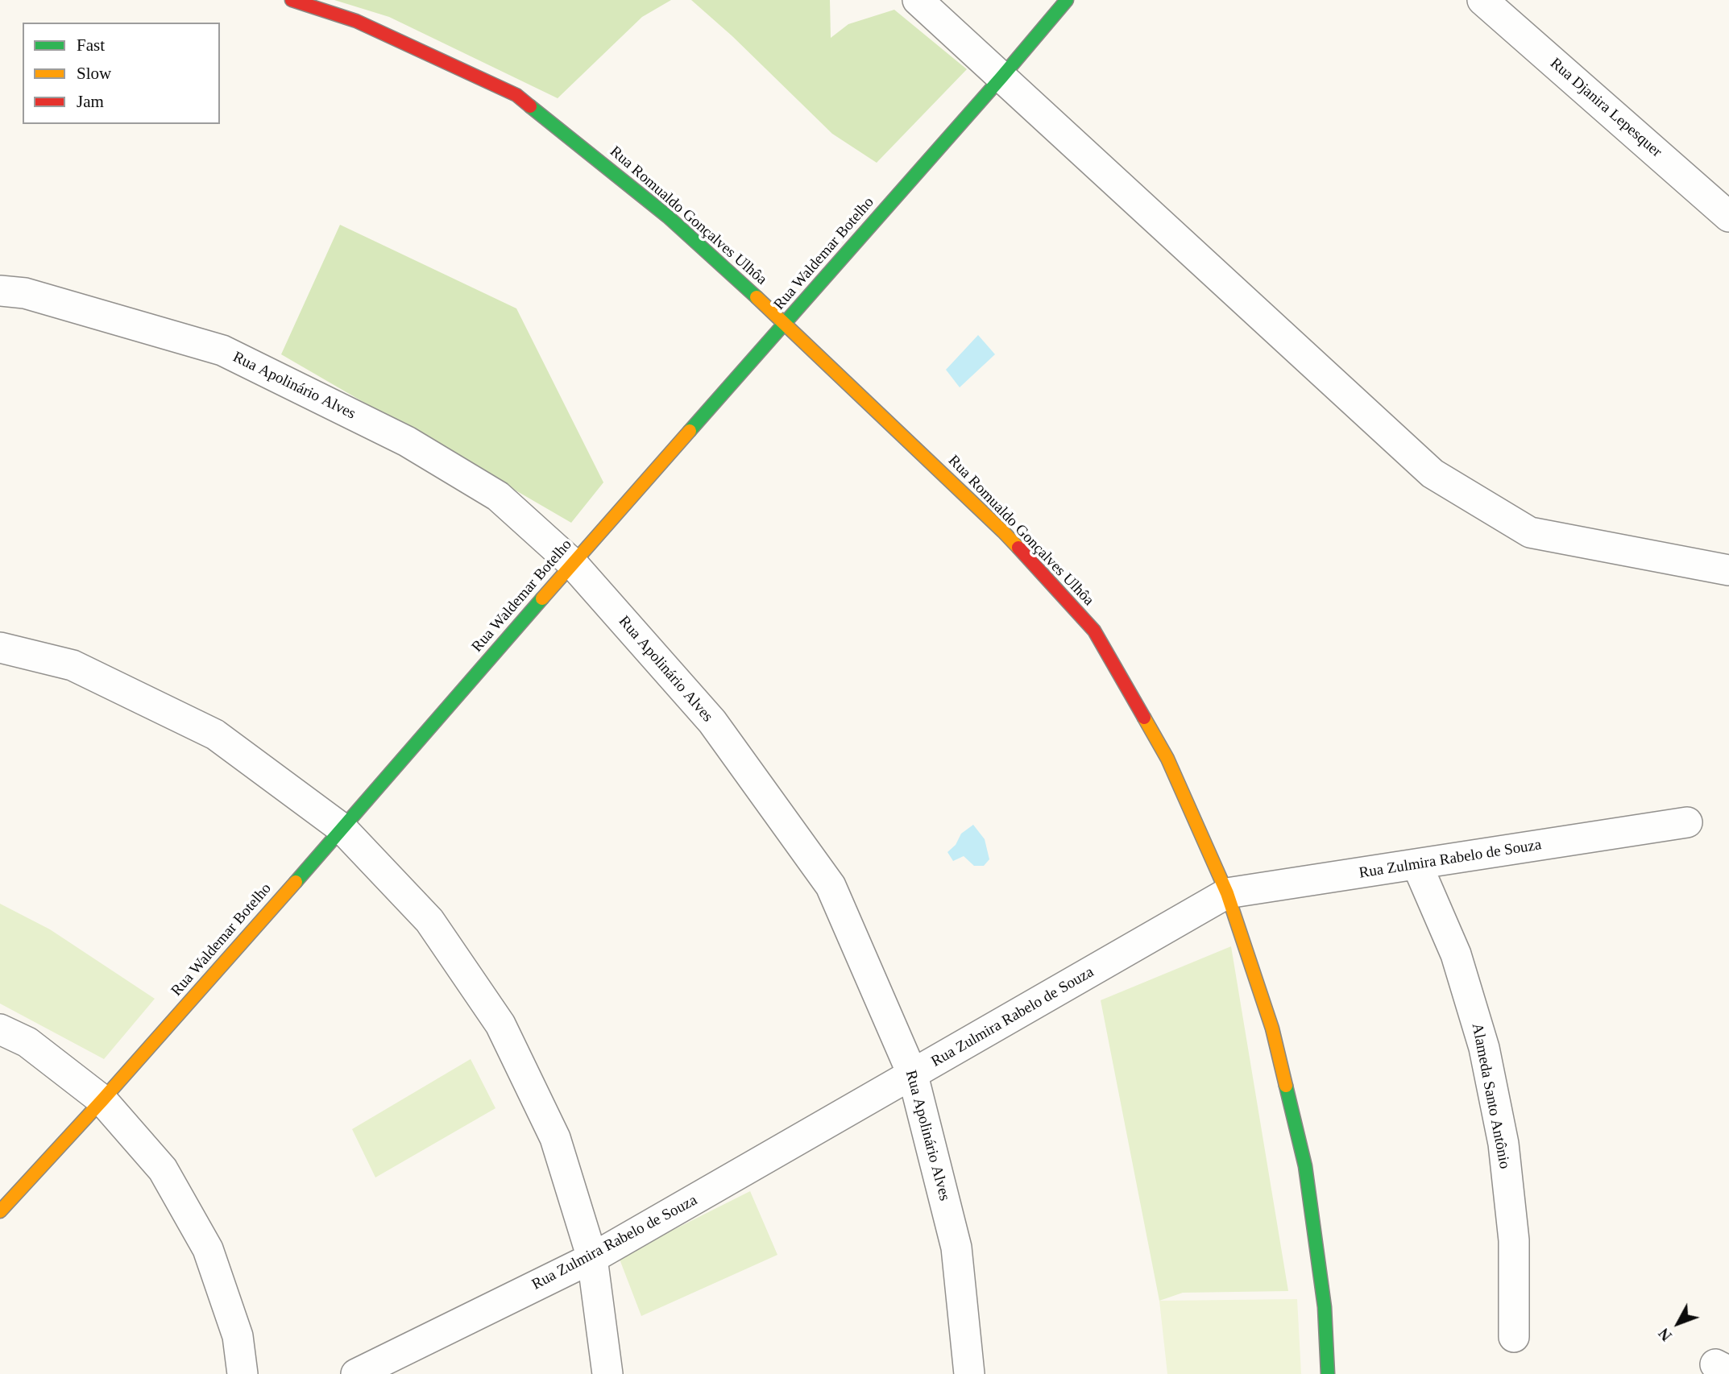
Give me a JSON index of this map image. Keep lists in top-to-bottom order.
{
  "streets": {
    "street": [
      "Rua Djanira Lepesquer",
      "Rua Romualdo Gonçalves Ulhôa",
      "Rua Waldemar Botelho",
      "Rua Apolinário Alves",
      "Rua Zulmira Rabelo de Souza",
      "Alameda Santo Antônio"
    ]
  },
  "crossings": [
    ["Rua Romualdo Gonçalves Ulhôa", "Rua Waldemar Botelho"],
    ["Rua Romualdo Gonçalves Ulhôa", "Rua Zulmira Rabelo de Souza"],
    ["Rua Waldemar Botelho", "Rua Apolinário Alves"],
    ["Rua Apolinário Alves", "Rua Zulmira Rabelo de Souza"],
    ["Rua Zulmira Rabelo de Souza", "Alameda Santo Antônio"]
  ],
  "legend": ["Fast", "Slow", "Jam"],
  "north": "bottom left"
}
